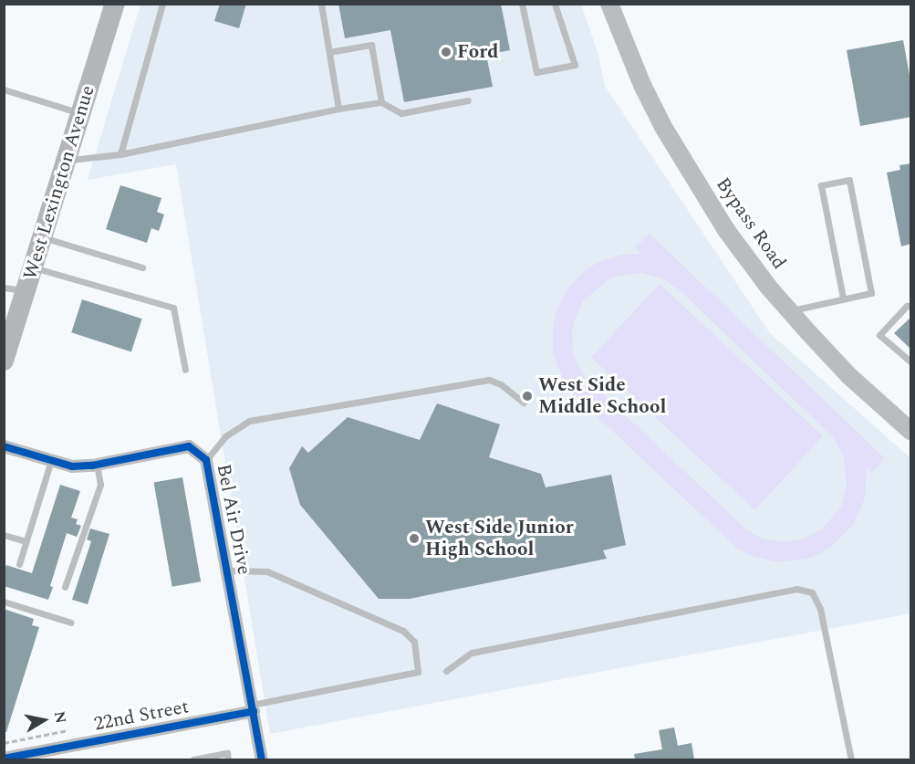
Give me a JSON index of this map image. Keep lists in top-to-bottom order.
{
  "streets": {
    "main road": ["West Lexington Avenue", "Bypass Road"],
    "street": ["Bel Air Drive", "22nd Street"]
  },
  "crossings": [
    ["Bel Air Drive", "22nd Street"]
  ],
  "places": ["Ford", "West Side Middle School", "West Side Junior High School"],
  "north": "right"
}
